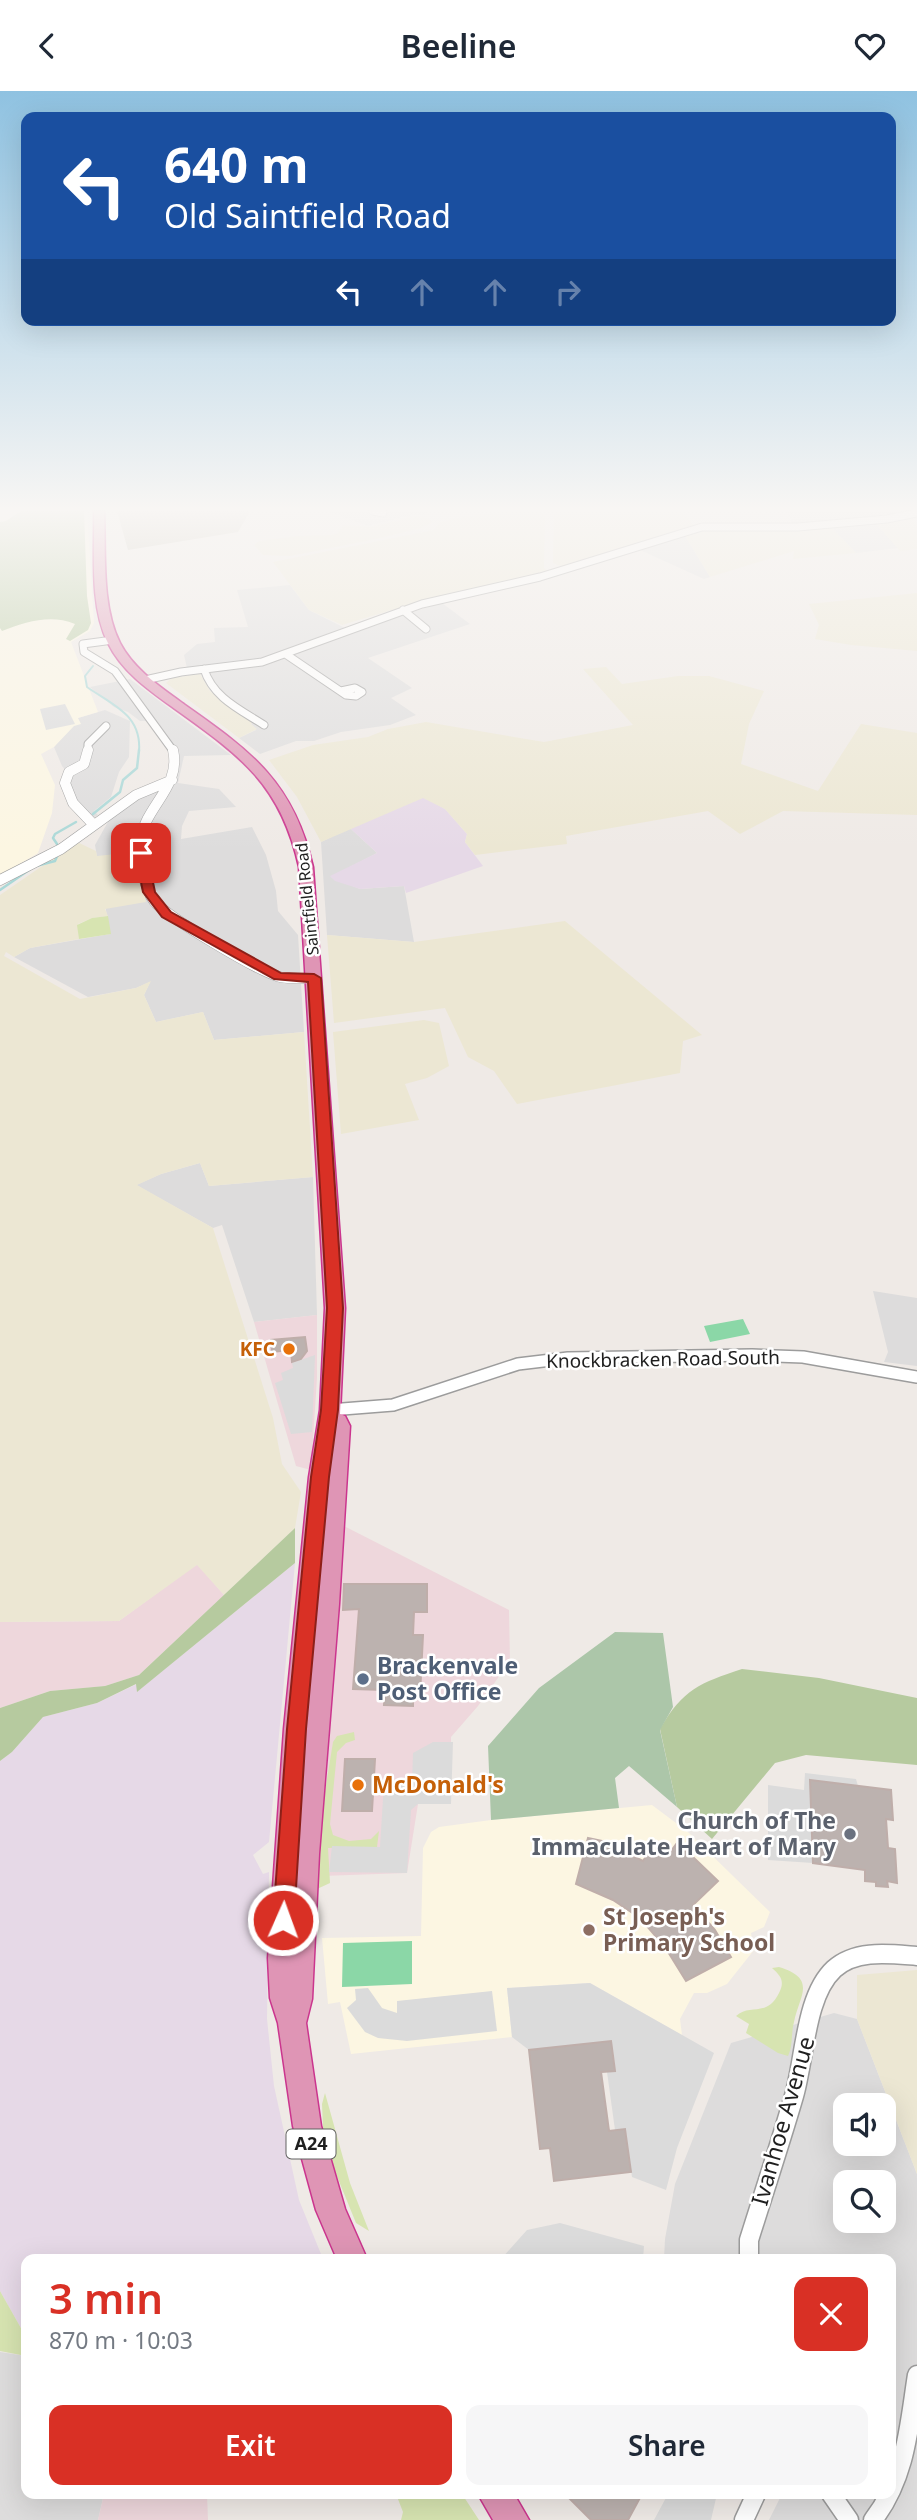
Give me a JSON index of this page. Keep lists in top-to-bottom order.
{
  "streets": {
    "highway": ["Saintfield Road", "A24"],
    "street": ["Knockbracken Road South", "Ivanhoe Avenue"]
  },
  "crossings": [
    ["Saintfield Road", "Knockbracken Road South"]
  ],
  "places": [
    "KFC",
    "Brackenvale Post Office",
    "McDonald's",
    "Church of The Immaculate Heart of Mary",
    "St Joseph's Primary School"
  ],
  "page": {
    "header": "Beeline",
    "turn": ["640 m", "Old Saintfield Road"],
    "heading": ["3 min", "870 m · 10:03"],
    "buttons": ["Exit", "Share"]
  }
}
